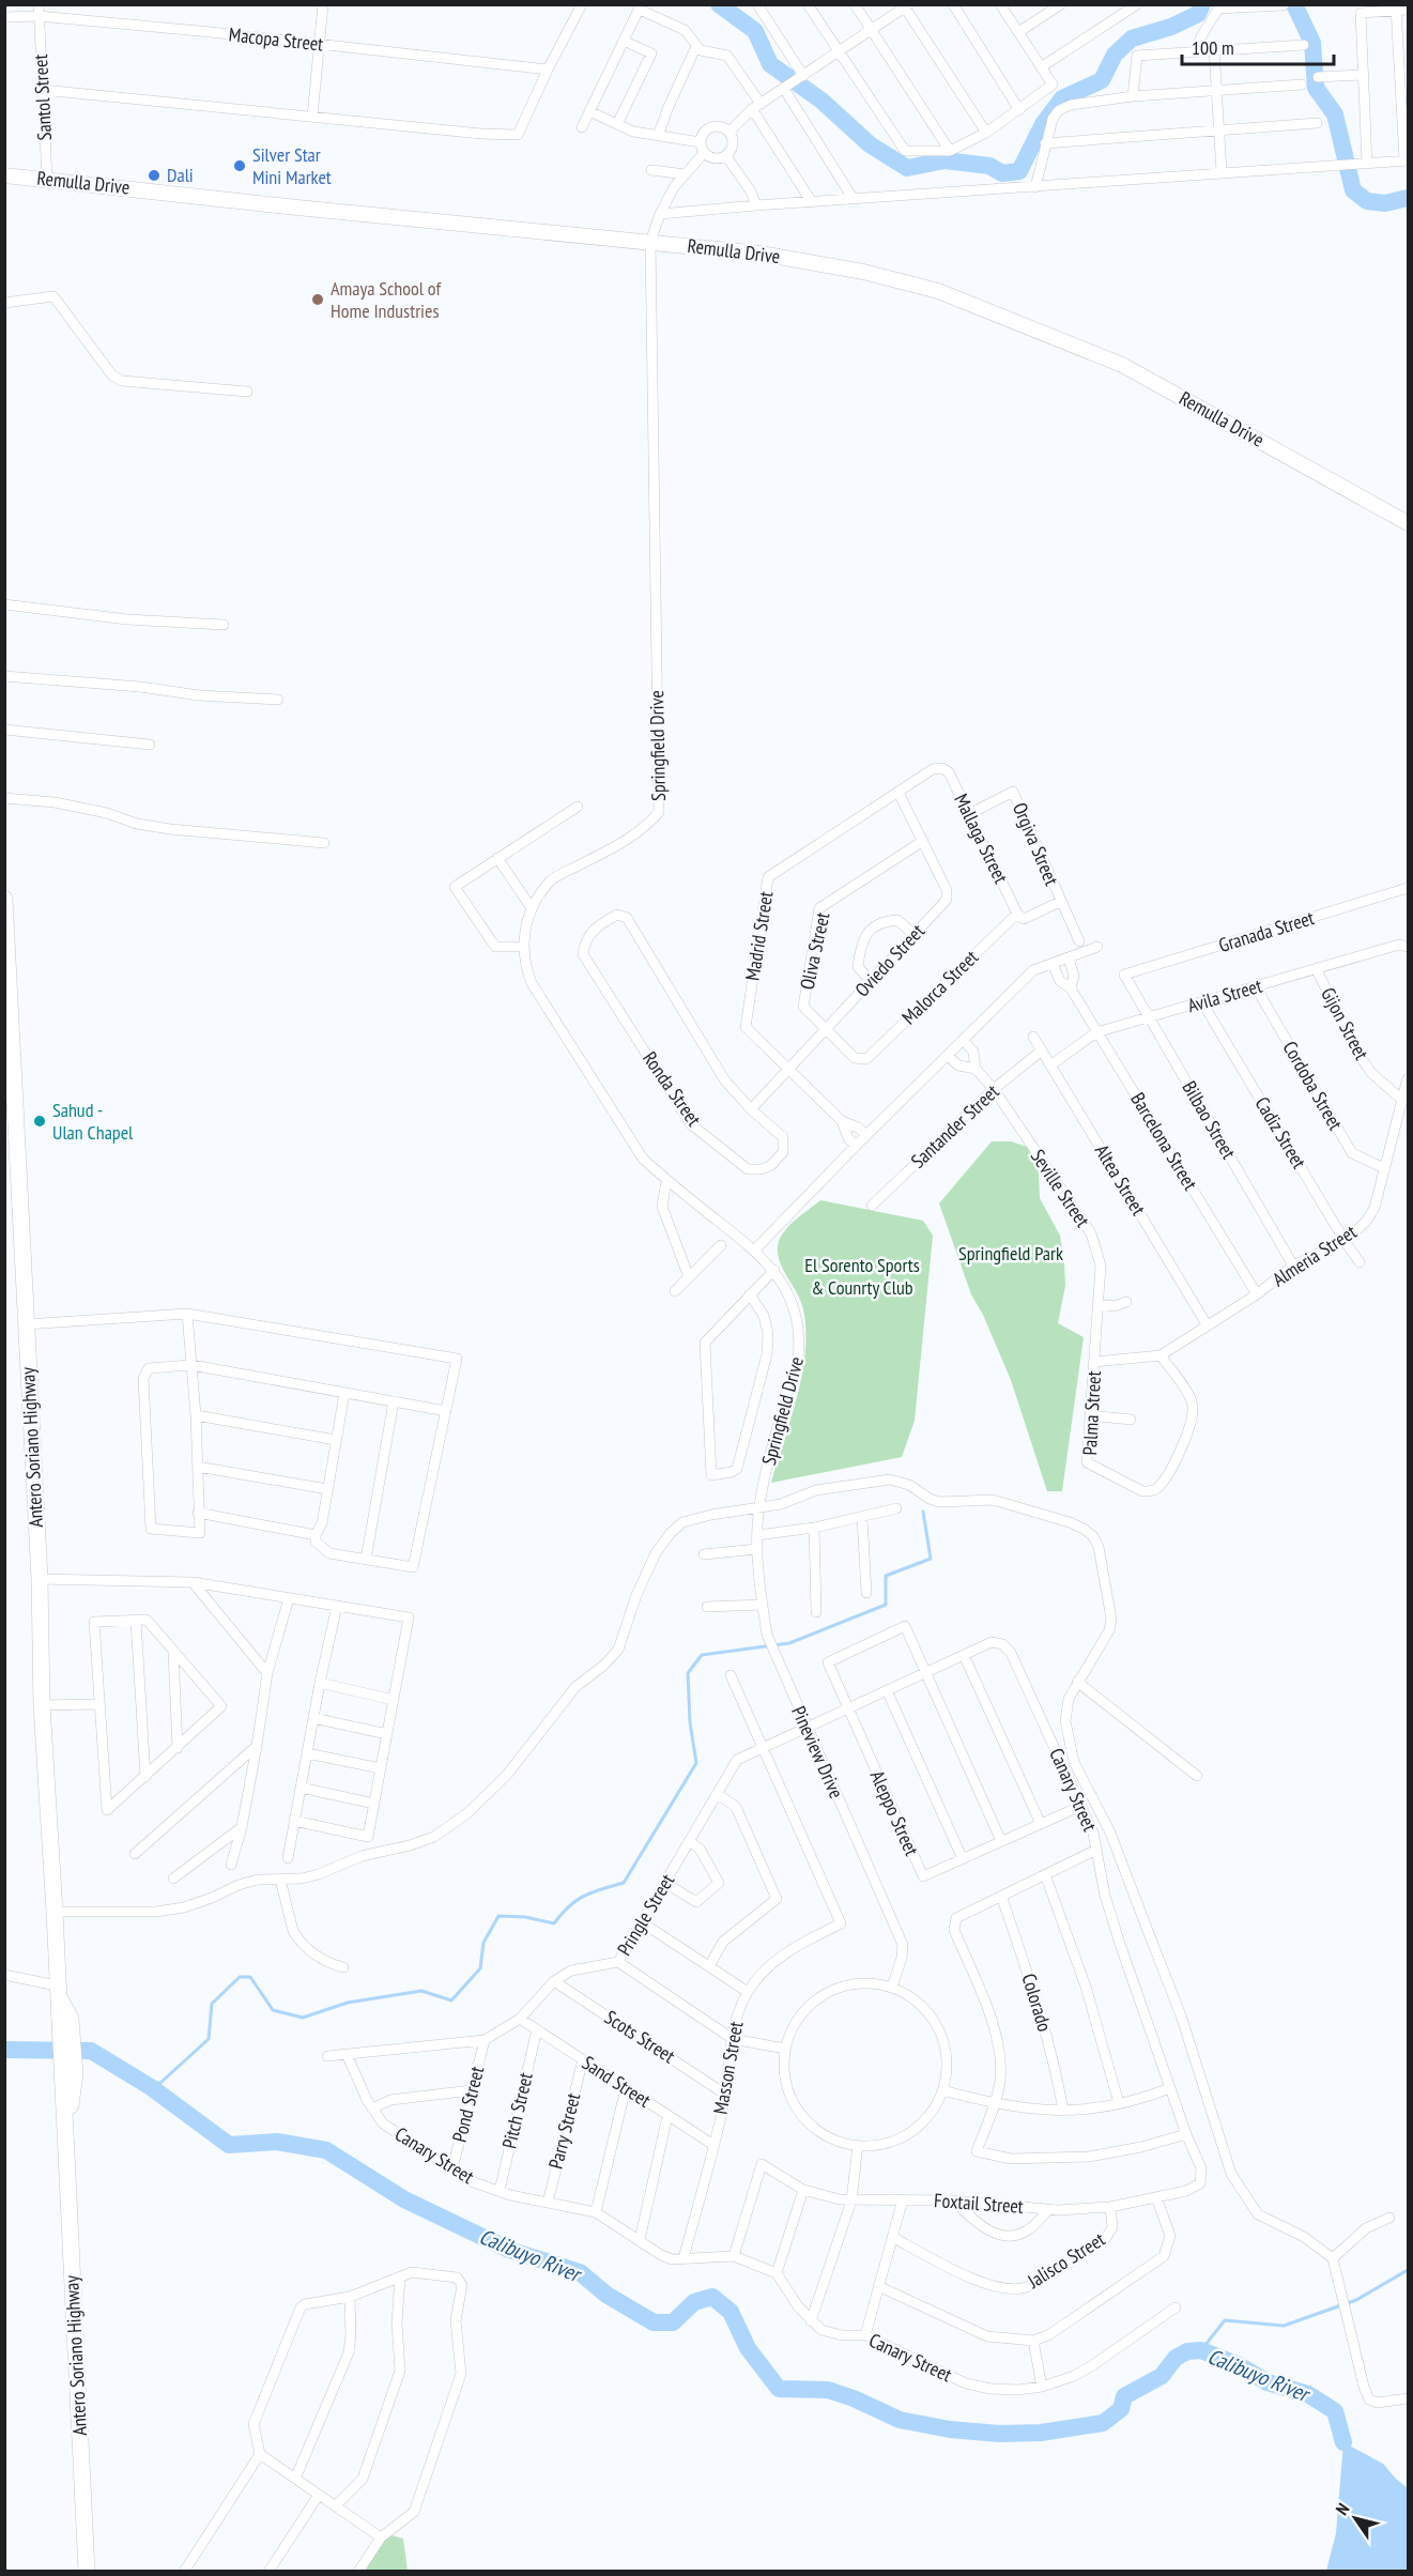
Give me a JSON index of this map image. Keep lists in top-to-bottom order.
{
  "streets": {
    "main road": ["Remulla Drive", "Antero Soriano Highway"],
    "street": [
      "Macopa Street",
      "Santol Street",
      "Springfield Drive",
      "Mallaga Street",
      "Orgiva Street",
      "Granada Street",
      "Madrid Street",
      "Oliva Street",
      "Oviedo Street",
      "Malorca Street",
      "Avila Street",
      "Gijon Street",
      "Cordoba Street",
      "Ronda Street",
      "Bilbao Street",
      "Santander Street",
      "Cadiz Street",
      "Barcelona Street",
      "Altea Street",
      "Seville Street",
      "Almeria Street",
      "Palma Street",
      "Pineview Drive",
      "Canary Street",
      "Aleppo Street",
      "Pringle Street",
      "Colorado",
      "Scots Street",
      "Masson Street",
      "Sand Street",
      "Pond Street",
      "Pitch Street",
      "Parry Street",
      "Foxtail Street",
      "Jalisco Street"
    ]
  },
  "crossings": [
    ["Macopa Street", "Santol Street"],
    ["Santol Street", "Remulla Drive"],
    ["Remulla Drive", "Springfield Drive"],
    ["Springfield Drive", "Pineview Drive"],
    ["Mallaga Street", "Orgiva Street"],
    ["Mallaga Street", "Madrid Street"],
    ["Mallaga Street", "Malorca Street"],
    ["Granada Street", "Bilbao Street"],
    ["Madrid Street", "Oviedo Street"],
    ["Oliva Street", "Oviedo Street"],
    ["Oliva Street", "Malorca Street"],
    ["Oviedo Street", "Malorca Street"],
    ["Oviedo Street", "Ronda Street"],
    ["Avila Street", "Gijon Street"],
    ["Avila Street", "Cordoba Street"],
    ["Avila Street", "Bilbao Street"],
    ["Avila Street", "Cadiz Street"],
    ["Avila Street", "Barcelona Street"],
    ["Avila Street", "Altea Street"],
    ["Gijon Street", "Almeria Street"],
    ["Cordoba Street", "Almeria Street"],
    ["Bilbao Street", "Almeria Street"],
    ["Santander Street", "Altea Street"],
    ["Santander Street", "Seville Street"],
    ["Cadiz Street", "Almeria Street"],
    ["Barcelona Street", "Almeria Street"],
    ["Altea Street", "Almeria Street"],
    ["Seville Street", "Almeria Street"],
    ["Seville Street", "Palma Street"],
    ["Almeria Street", "Palma Street"],
    ["Pineview Drive", "Canary Street"],
    ["Pineview Drive", "Pringle Street"],
    ["Canary Street", "Aleppo Street"],
    ["Canary Street", "Pringle Street"],
    ["Canary Street", "Masson Street"],
    ["Canary Street", "Pond Street"],
    ["Canary Street", "Pitch Street"],
    ["Canary Street", "Parry Street"],
    ["Canary Street", "Foxtail Street"],
    ["Pringle Street", "Scots Street"],
    ["Pringle Street", "Masson Street"],
    ["Pringle Street", "Sand Street"],
    ["Pringle Street", "Pond Street"],
    ["Scots Street", "Masson Street"],
    ["Masson Street", "Sand Street"],
    ["Sand Street", "Pitch Street"],
    ["Sand Street", "Parry Street"],
    ["Foxtail Street", "Jalisco Street"]
  ],
  "water": ["Calibuyo River"],
  "parks": ["Springfield Park", "El Sorento Sports & Counrty Club"],
  "places": [
    "Silver Star Mini Market",
    "Dali",
    "Amaya School of Home Industries",
    "Sahud - Ulan Chapel"
  ],
  "scale_bar": "100 m",
  "north": "top left"
}
